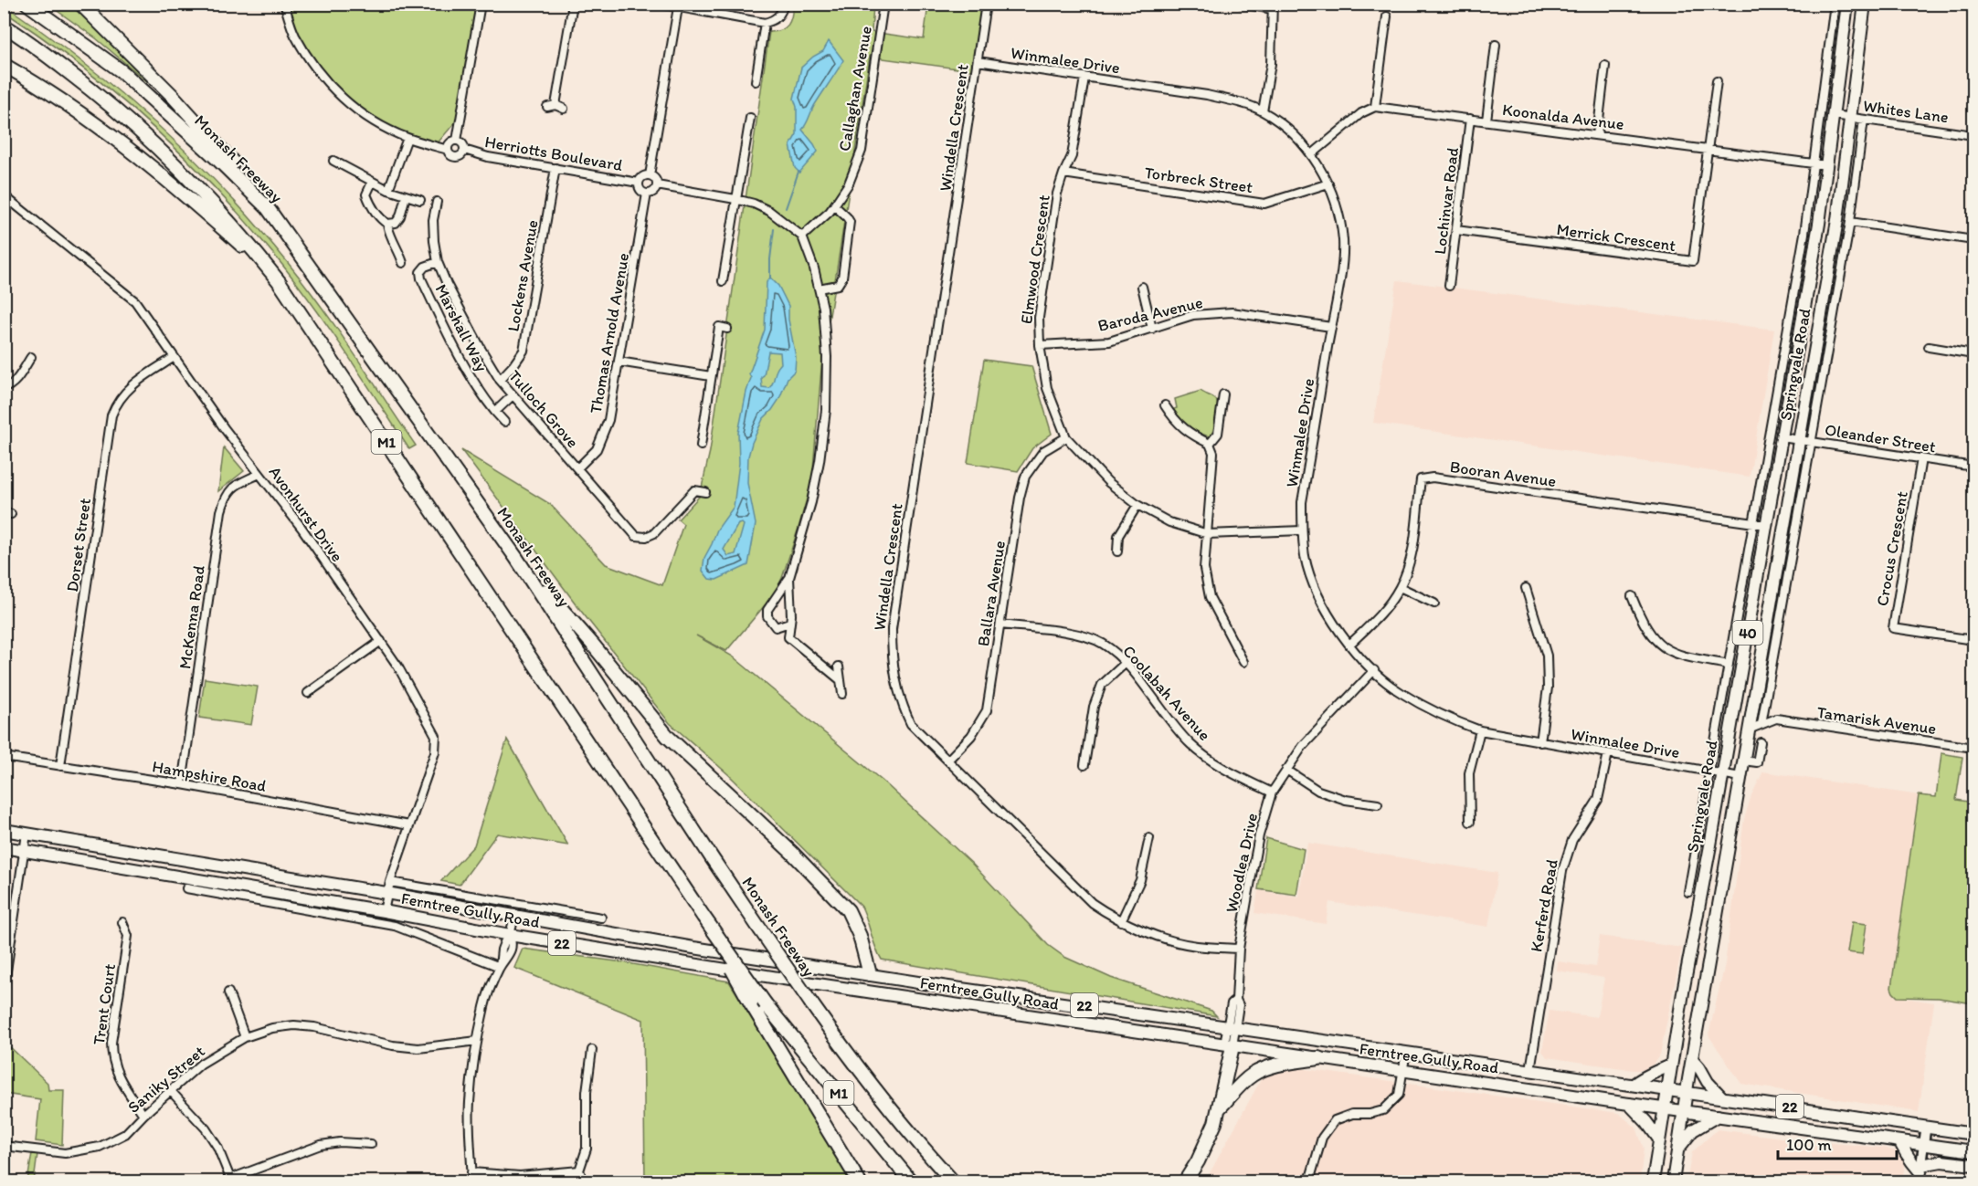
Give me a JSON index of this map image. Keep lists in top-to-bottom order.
{
  "streets": {
    "highway": ["Monash Freeway", "M1"],
    "main road": [
      "Springvale Road",
      "40",
      "Ferntree Gully Road",
      "22"
    ],
    "street": [
      "Winmalee Drive",
      "Callaghan Avenue",
      "Whites Lane",
      "Koonalda Avenue",
      "Windella Crescent",
      "Herriotts Boulevard",
      "Torbreck Street",
      "Lochinvar Road",
      "Merrick Crescent",
      "Elmwood Crescent",
      "Lockens Avenue",
      "Baroda Avenue",
      "Marshall Way",
      "Thomas Arnold Avenue",
      "Tulloch Grove",
      "Oleander Street",
      "Booran Avenue",
      "Avonhurst Drive",
      "Dorset Street",
      "Crocus Crescent",
      "Ballara Avenue",
      "McKenna Road",
      "Coolabah Avenue",
      "Tamarisk Avenue",
      "Hampshire Road",
      "Woodlea Drive",
      "Kerferd Road",
      "Trent Court",
      "Saniky Street"
    ]
  },
  "crossings": [
    ["Winmalee Drive", "Windella Crescent"],
    ["Winmalee Drive", "Torbreck Street"],
    ["Winmalee Drive", "Elmwood Crescent"],
    ["Winmalee Drive", "Baroda Avenue"],
    ["Winmalee Drive", "Springvale Road"],
    ["Winmalee Drive", "Booran Avenue"],
    ["Winmalee Drive", "Woodlea Drive"],
    ["Winmalee Drive", "Kerferd Road"],
    ["Whites Lane", "Springvale Road"],
    ["Koonalda Avenue", "Lochinvar Road"],
    ["Koonalda Avenue", "Merrick Crescent"],
    ["Koonalda Avenue", "Springvale Road"],
    ["Windella Crescent", "Ballara Avenue"],
    ["Windella Crescent", "Woodlea Drive"],
    ["Herriotts Boulevard", "Lockens Avenue"],
    ["Herriotts Boulevard", "Thomas Arnold Avenue"],
    ["Torbreck Street", "Elmwood Crescent"],
    ["Lochinvar Road", "Merrick Crescent"],
    ["Elmwood Crescent", "Baroda Avenue"],
    ["Elmwood Crescent", "Ballara Avenue"],
    ["Lockens Avenue", "Tulloch Grove"],
    ["Marshall Way", "Tulloch Grove"],
    ["Thomas Arnold Avenue", "Tulloch Grove"],
    ["Springvale Road", "Oleander Street"],
    ["Springvale Road", "Booran Avenue"],
    ["Springvale Road", "Tamarisk Avenue"],
    ["Springvale Road", "Ferntree Gully Road"],
    ["Oleander Street", "Crocus Crescent"],
    ["Avonhurst Drive", "Dorset Street"],
    ["Avonhurst Drive", "McKenna Road"],
    ["Avonhurst Drive", "Hampshire Road"],
    ["Avonhurst Drive", "Ferntree Gully Road"],
    ["Dorset Street", "Hampshire Road"],
    ["Ballara Avenue", "Coolabah Avenue"],
    ["McKenna Road", "Hampshire Road"],
    ["Coolabah Avenue", "Woodlea Drive"],
    ["Woodlea Drive", "Ferntree Gully Road"],
    ["Kerferd Road", "Ferntree Gully Road"],
    ["Trent Court", "Saniky Street"]
  ],
  "scale_bar": "100 m"
}
